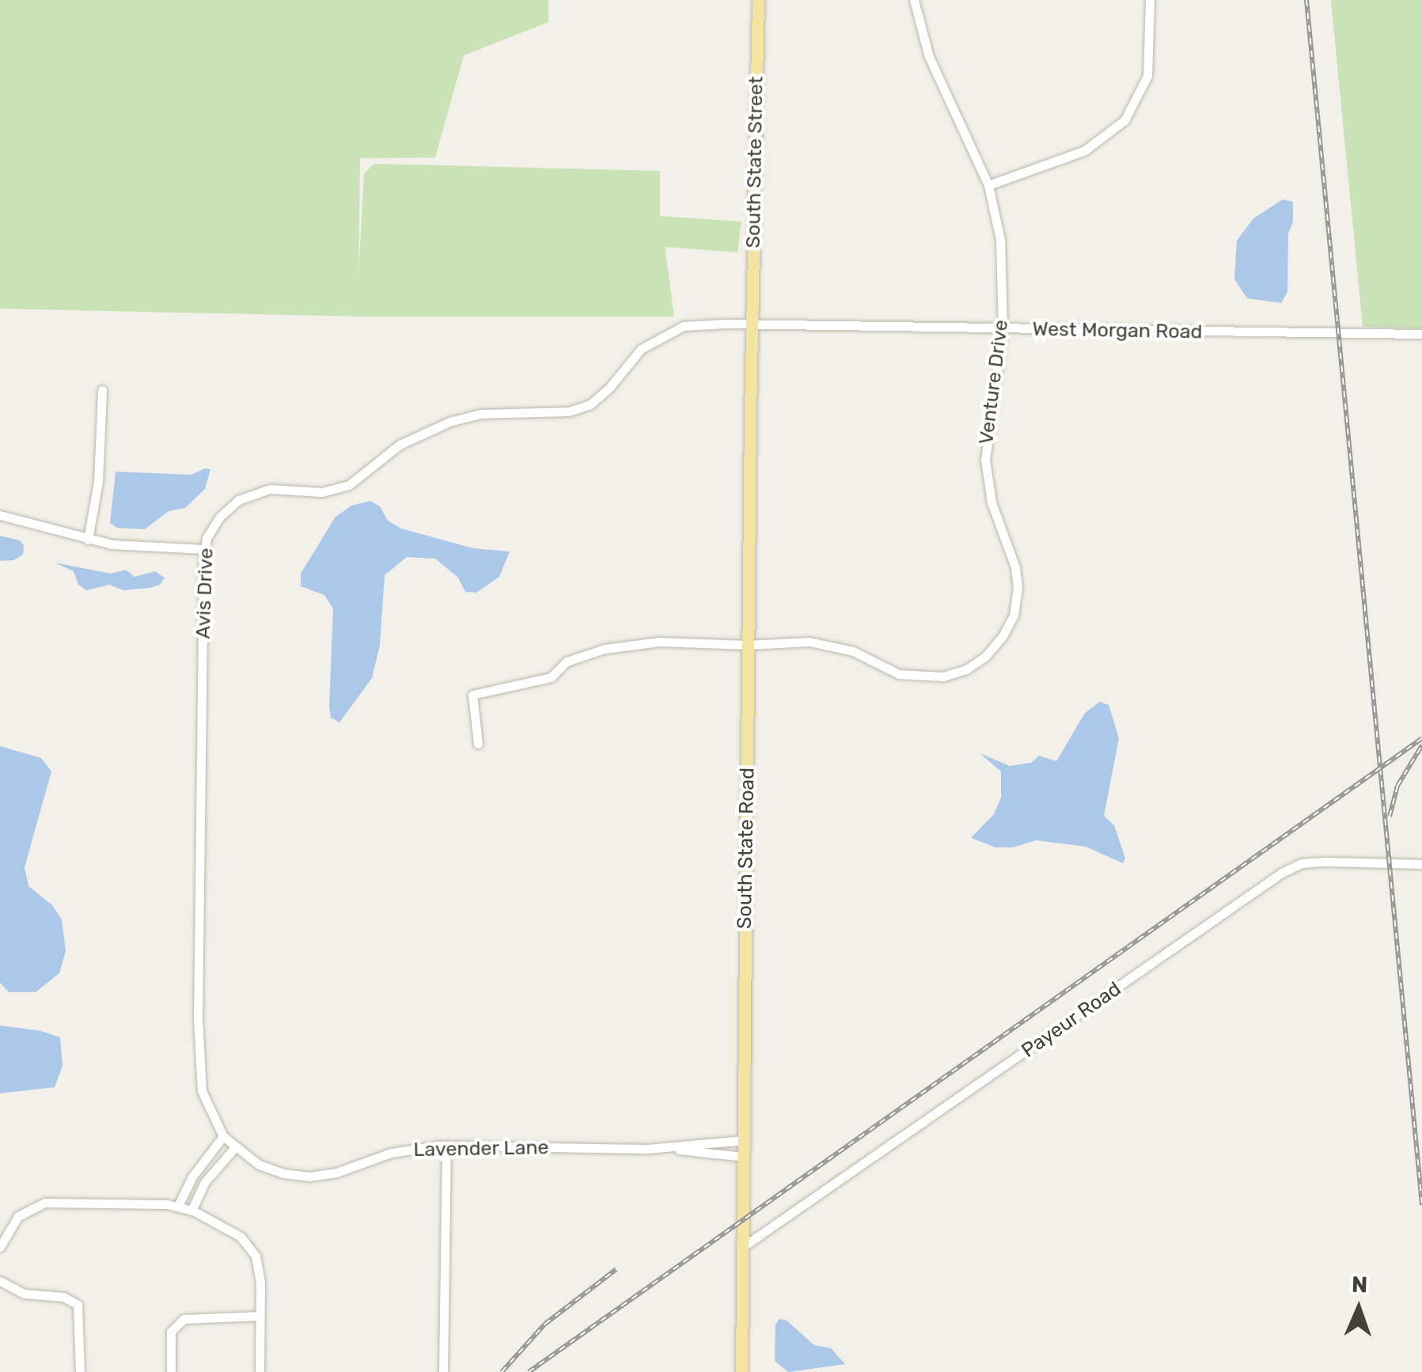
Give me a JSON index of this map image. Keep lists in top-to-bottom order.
{
  "streets": {
    "main road": ["South State Street", "South State Road"],
    "street": [
      "West Morgan Road",
      "Venture Drive",
      "Avis Drive",
      "Payeur Road",
      "Lavender Lane"
    ]
  },
  "crossings": [
    ["South State Street", "West Morgan Road"],
    ["South State Street", "Avis Drive"],
    ["South State Street", "South State Road"],
    ["West Morgan Road", "Venture Drive"],
    ["West Morgan Road", "Avis Drive"],
    ["West Morgan Road", "South State Road"],
    ["Venture Drive", "South State Road"],
    ["Avis Drive", "South State Road"],
    ["Avis Drive", "Lavender Lane"],
    ["South State Road", "Payeur Road"],
    ["South State Road", "Lavender Lane"]
  ],
  "north": "top"
}
